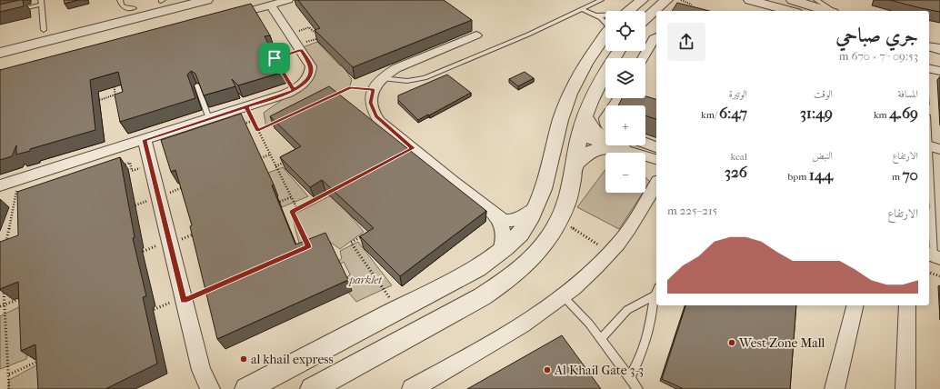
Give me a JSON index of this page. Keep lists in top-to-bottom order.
{
  "parks": ["parklet"],
  "places": ["West Zone Mall", "al khail express", "Al Khail Gate 3-3"],
  "page": {
    "map_buttons": ["+", "−"],
    "heading": ["جري صباحي", "09:53 · 7 × 670 m"],
    "stats": [
      ["المسافة", "4.69 km"],
      ["الوقت", "31:49"],
      ["الوتيرة", "6:47 /km"],
      ["الارتفاع", "70 m"],
      ["النبض", "144 bpm"],
      ["kcal", "326"]
    ],
    "chart": ["الارتفاع", "215–225 m"]
  }
}
